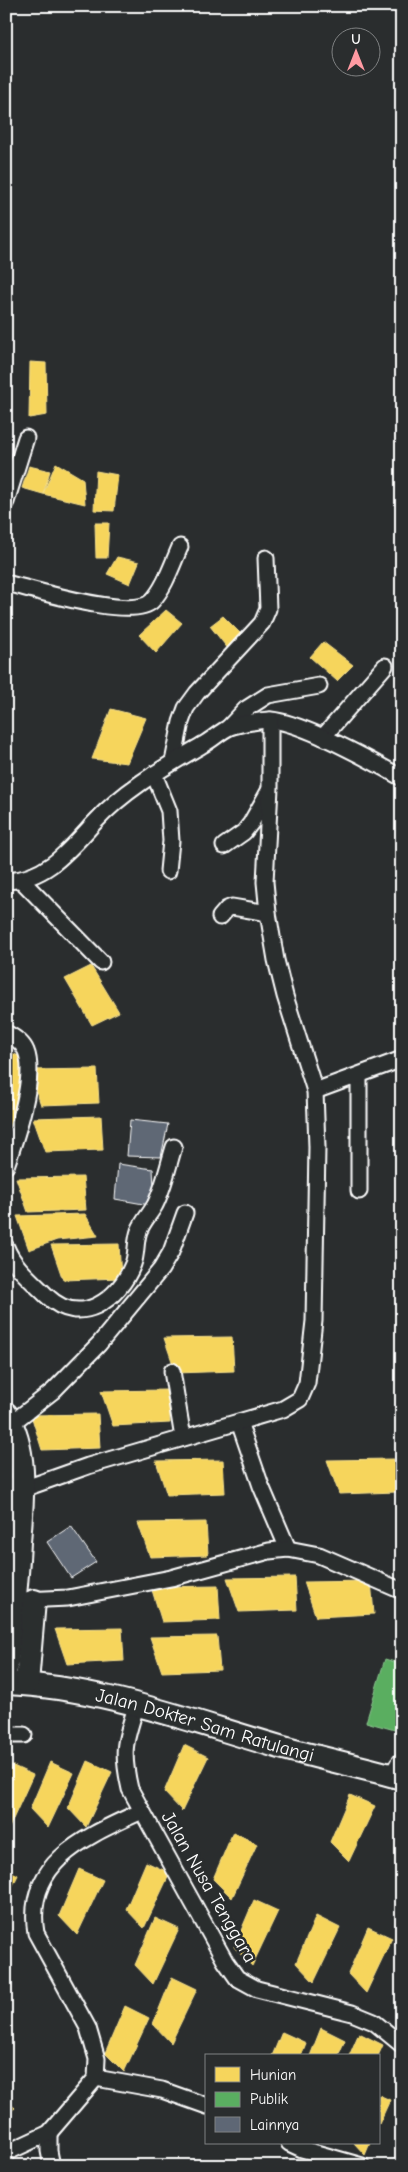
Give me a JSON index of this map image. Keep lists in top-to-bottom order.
{
  "streets": {
    "main road": ["Jalan Dokter Sam Ratulangi"],
    "street": ["Jalan Nusa Tenggara"]
  },
  "crossings": [
    ["Jalan Dokter Sam Ratulangi", "Jalan Nusa Tenggara"]
  ],
  "legend": ["Hunian", "Publik", "Lainnya"],
  "north": "top"
}
